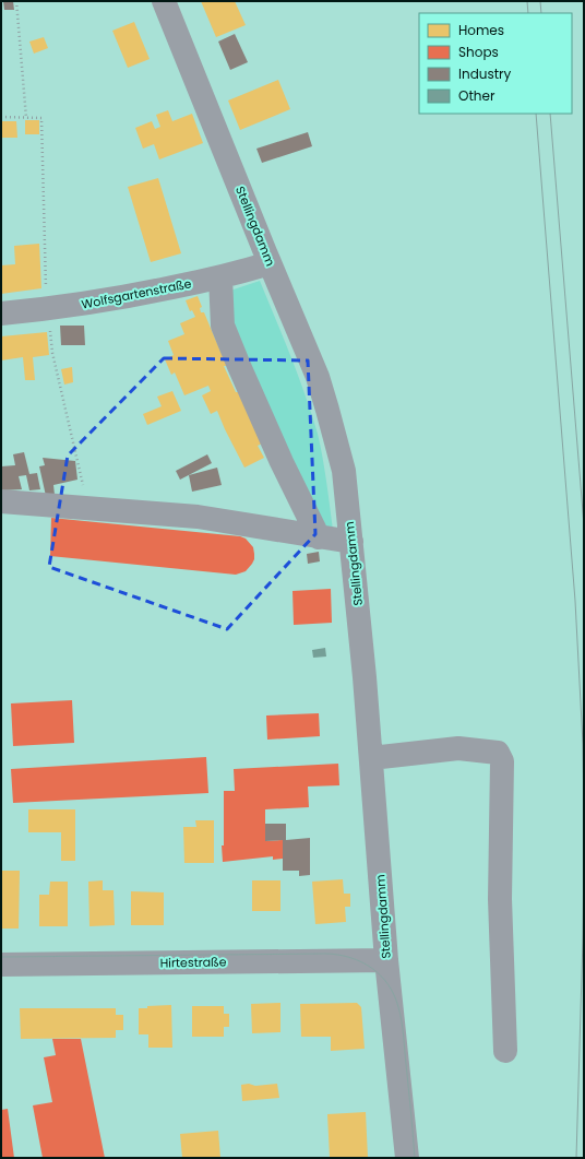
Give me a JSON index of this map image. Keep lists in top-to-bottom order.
{
  "streets": {
    "street": ["Stellingdamm", "Wolfsgartenstraße", "Hirtestraße"]
  },
  "crossings": [
    ["Stellingdamm", "Wolfsgartenstraße"],
    ["Stellingdamm", "Hirtestraße"]
  ],
  "legend": [
    "Homes",
    "Shops",
    "Industry",
    "Other"
  ]
}
